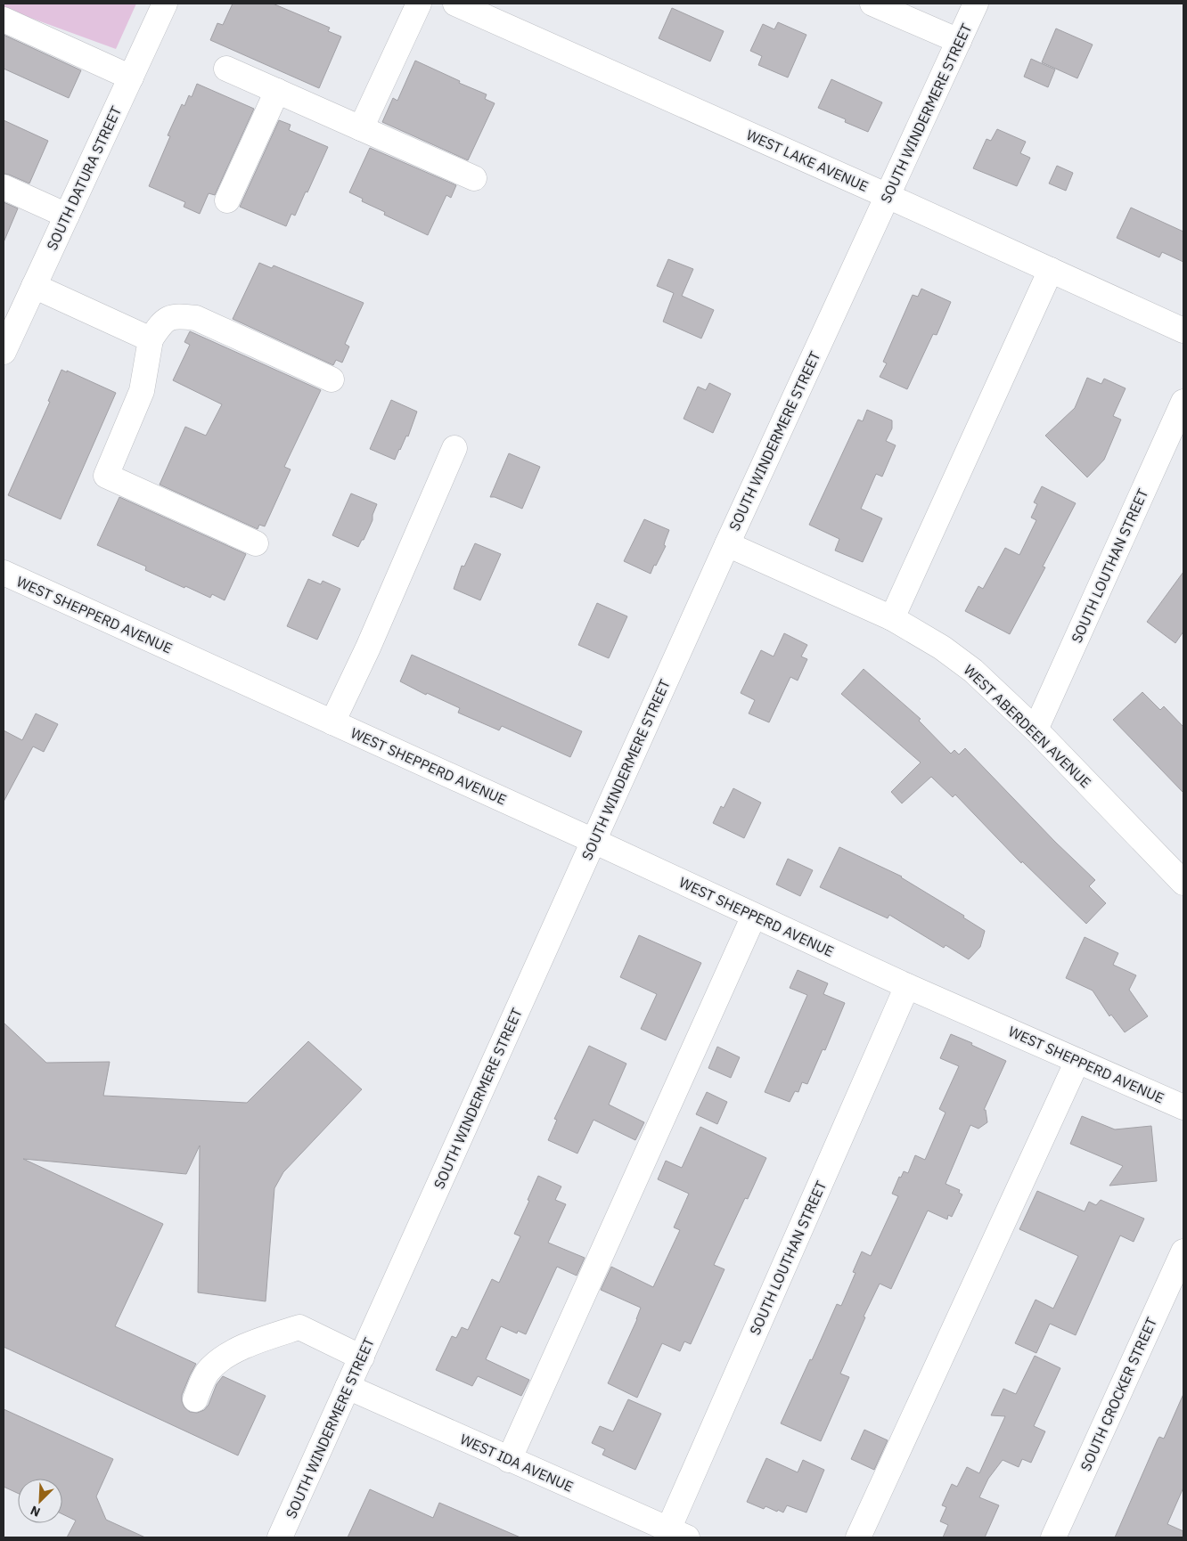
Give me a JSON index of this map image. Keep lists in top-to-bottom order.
{
  "streets": {
    "street": [
      "SOUTH WINDERMERE STREET",
      "WEST LAKE AVENUE",
      "SOUTH DATURA STREET",
      "SOUTH LOUTHAN STREET",
      "WEST SHEPPERD AVENUE",
      "WEST ABERDEEN AVENUE",
      "SOUTH CROCKER STREET",
      "WEST IDA AVENUE"
    ]
  },
  "crossings": [
    ["SOUTH WINDERMERE STREET", "WEST LAKE AVENUE"],
    ["SOUTH WINDERMERE STREET", "WEST SHEPPERD AVENUE"],
    ["SOUTH WINDERMERE STREET", "WEST ABERDEEN AVENUE"],
    ["SOUTH WINDERMERE STREET", "WEST IDA AVENUE"],
    ["SOUTH LOUTHAN STREET", "WEST SHEPPERD AVENUE"],
    ["SOUTH LOUTHAN STREET", "WEST ABERDEEN AVENUE"],
    ["SOUTH LOUTHAN STREET", "WEST IDA AVENUE"]
  ],
  "north": "bottom left"
}
